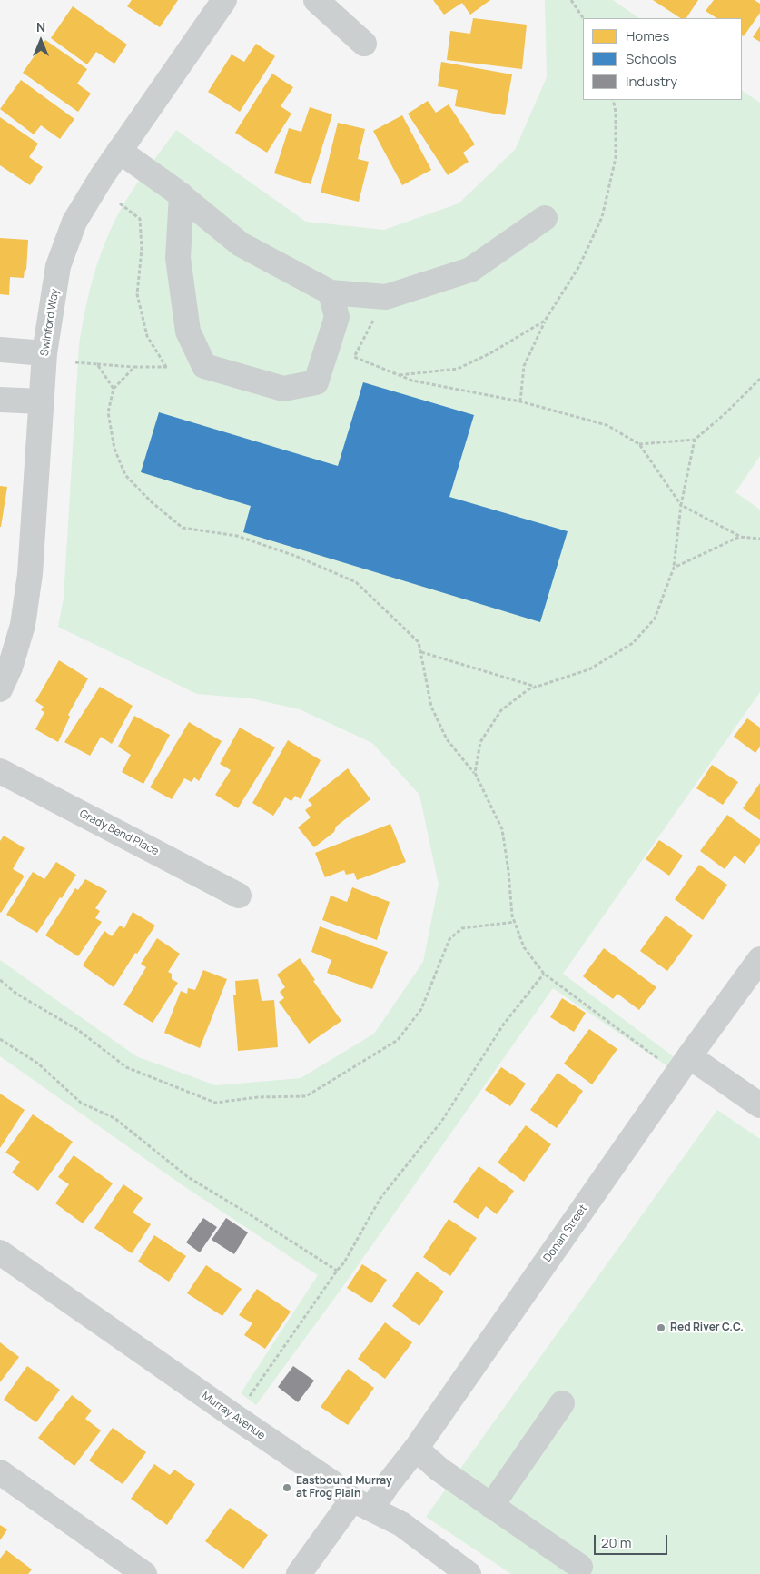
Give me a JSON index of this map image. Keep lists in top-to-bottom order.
{
  "streets": {
    "street": [
      "Swinford Way",
      "Grady Bend Place",
      "Donan Street",
      "Murray Avenue"
    ]
  },
  "crossings": [
    ["Donan Street", "Murray Avenue"]
  ],
  "places": ["Red River C.C.", "Eastbound Murray at Frog Plain"],
  "legend": ["Homes", "Schools", "Industry"],
  "scale_bar": "20 m",
  "north": "top"
}
